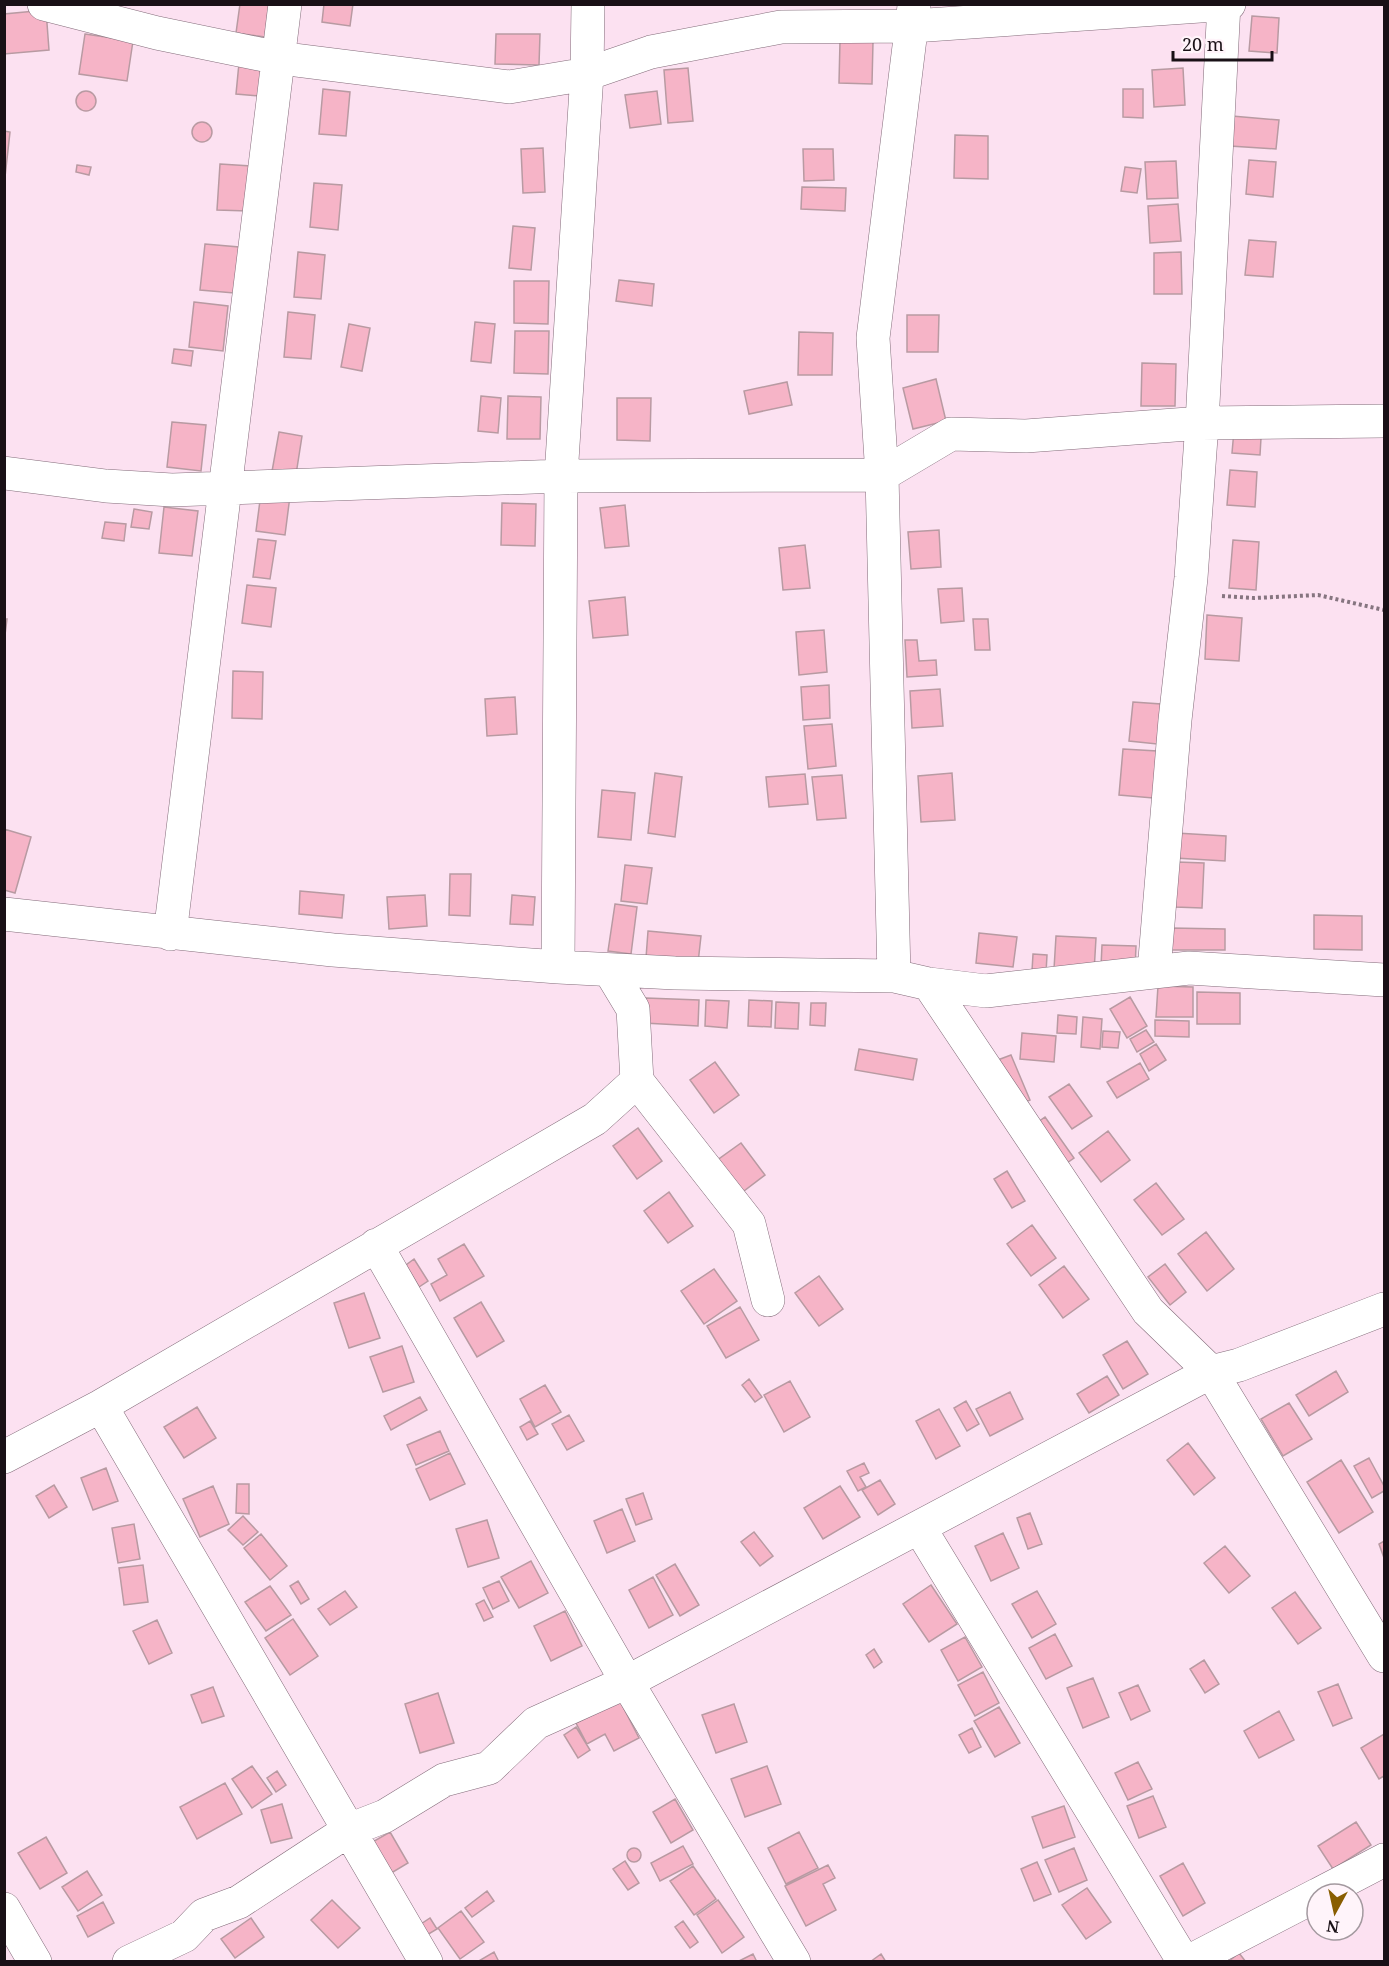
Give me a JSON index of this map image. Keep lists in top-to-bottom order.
{
  "scale_bar": "20 m",
  "north": "bottom"
}
